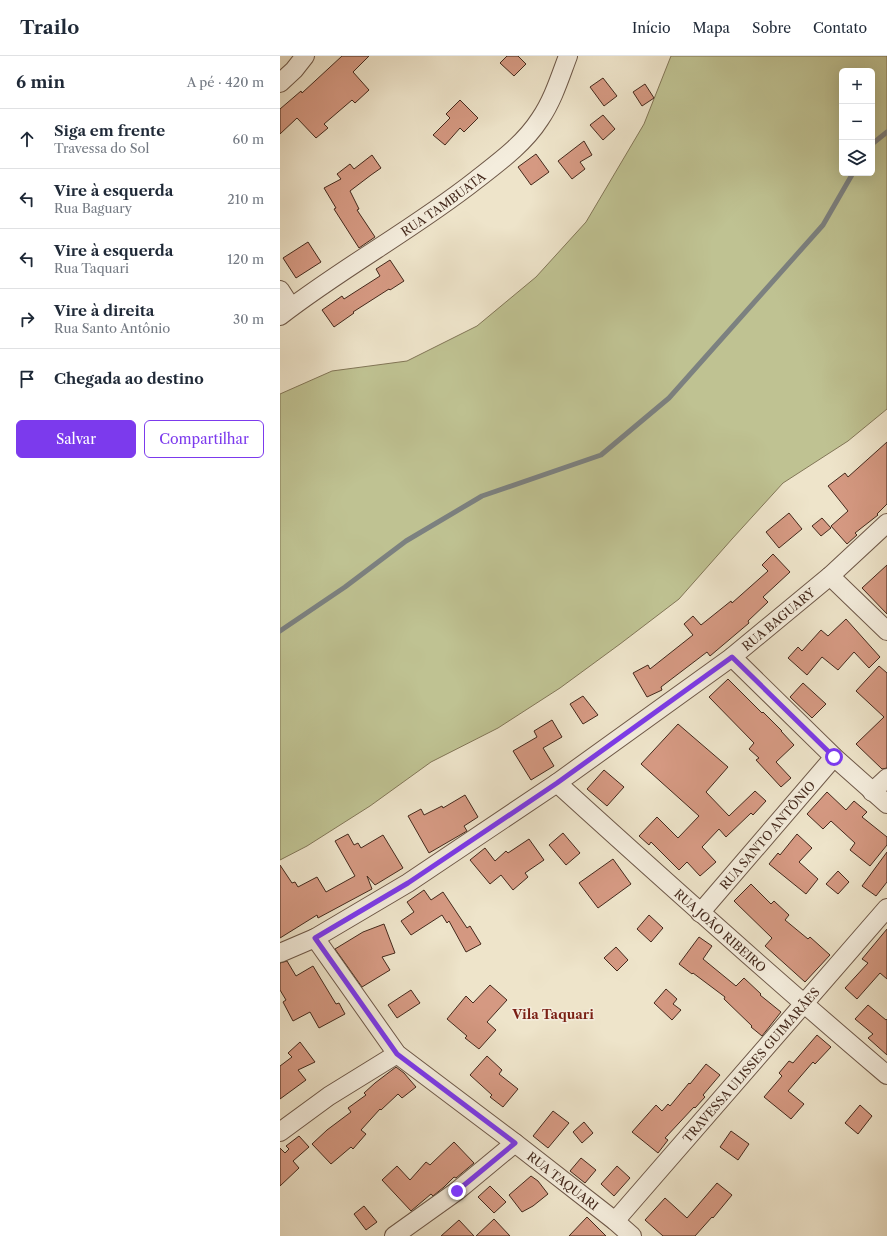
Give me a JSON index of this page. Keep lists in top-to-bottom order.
{
  "streets": {
    "street": [
      "RUA TAMBUATA",
      "RUA BAGUARY",
      "RUA SANTO ANTÔNIO",
      "RUA JOÃO RIBEIRO",
      "TRAVESSA ULISSES GUIMARÃES",
      "RUA TAQUARI"
    ]
  },
  "crossings": [
    ["RUA BAGUARY", "RUA JOÃO RIBEIRO"],
    ["RUA BAGUARY", "RUA TAQUARI"],
    ["RUA SANTO ANTÔNIO", "RUA JOÃO RIBEIRO"],
    ["RUA JOÃO RIBEIRO", "TRAVESSA ULISSES GUIMARÃES"],
    ["TRAVESSA ULISSES GUIMARÃES", "RUA TAQUARI"]
  ],
  "districts": ["Vila Taquari"],
  "page": {
    "header": "Trailo",
    "nav": [
      "Início",
      "Mapa",
      "Sobre",
      "Contato"
    ],
    "heading": ["6 min", "A pé · 420 m"],
    "map_buttons": ["+", "−"],
    "list": [
      ["Siga em frente", "Travessa do Sol", "60 m"],
      ["Vire à esquerda", "Rua Baguary", "210 m"],
      ["Vire à esquerda", "Rua Taquari", "120 m"],
      ["Vire à direita", "Rua Santo Antônio", "30 m"],
      "Chegada ao destino"
    ],
    "buttons": ["Salvar", "Compartilhar"]
  }
}
